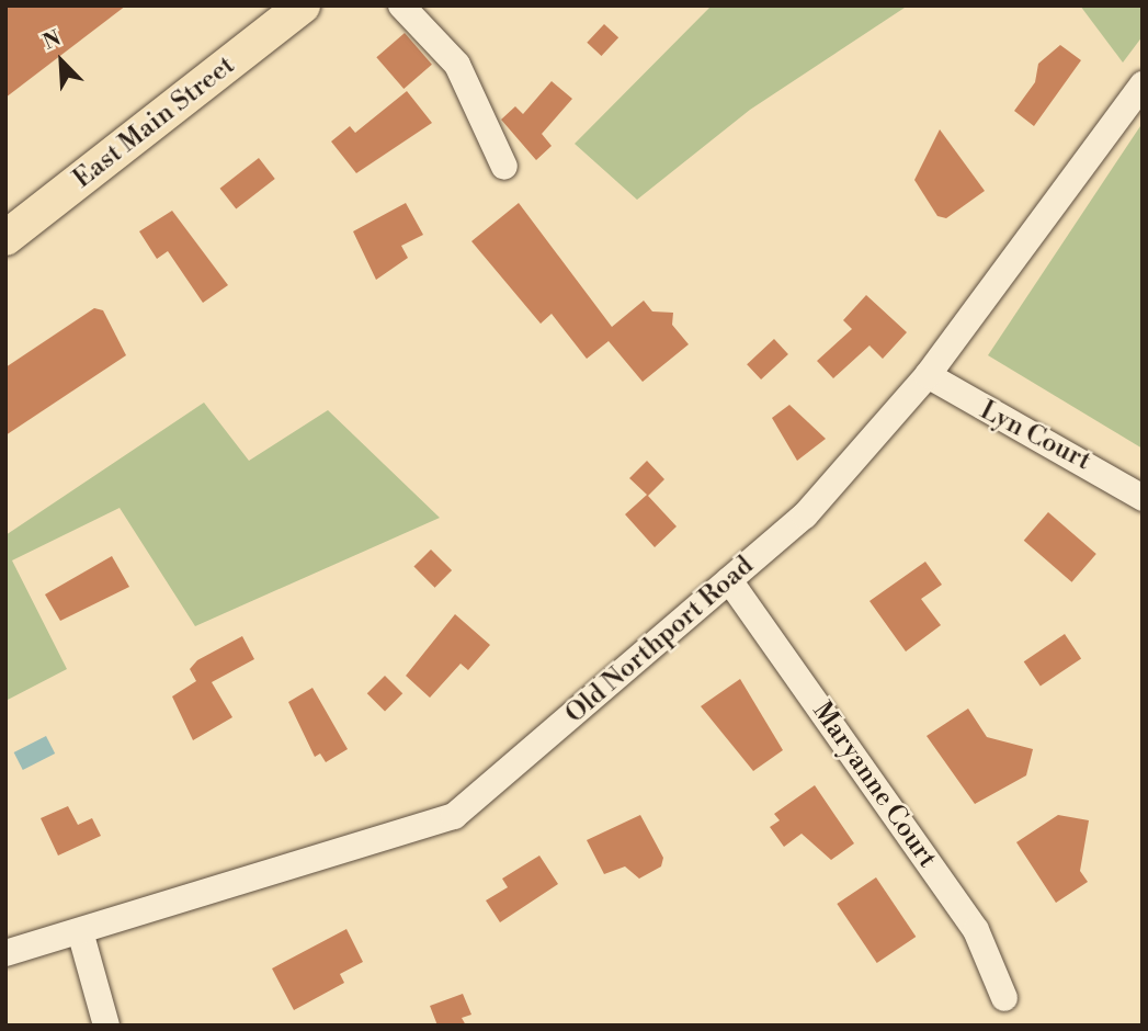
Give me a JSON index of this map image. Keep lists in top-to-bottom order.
{
  "streets": {
    "main road": ["East Main Street"],
    "street": ["Lyn Court", "Old Northport Road", "Maryanne Court"]
  },
  "crossings": [
    ["Lyn Court", "Old Northport Road"],
    ["Old Northport Road", "Maryanne Court"]
  ],
  "north": "top left"
}
